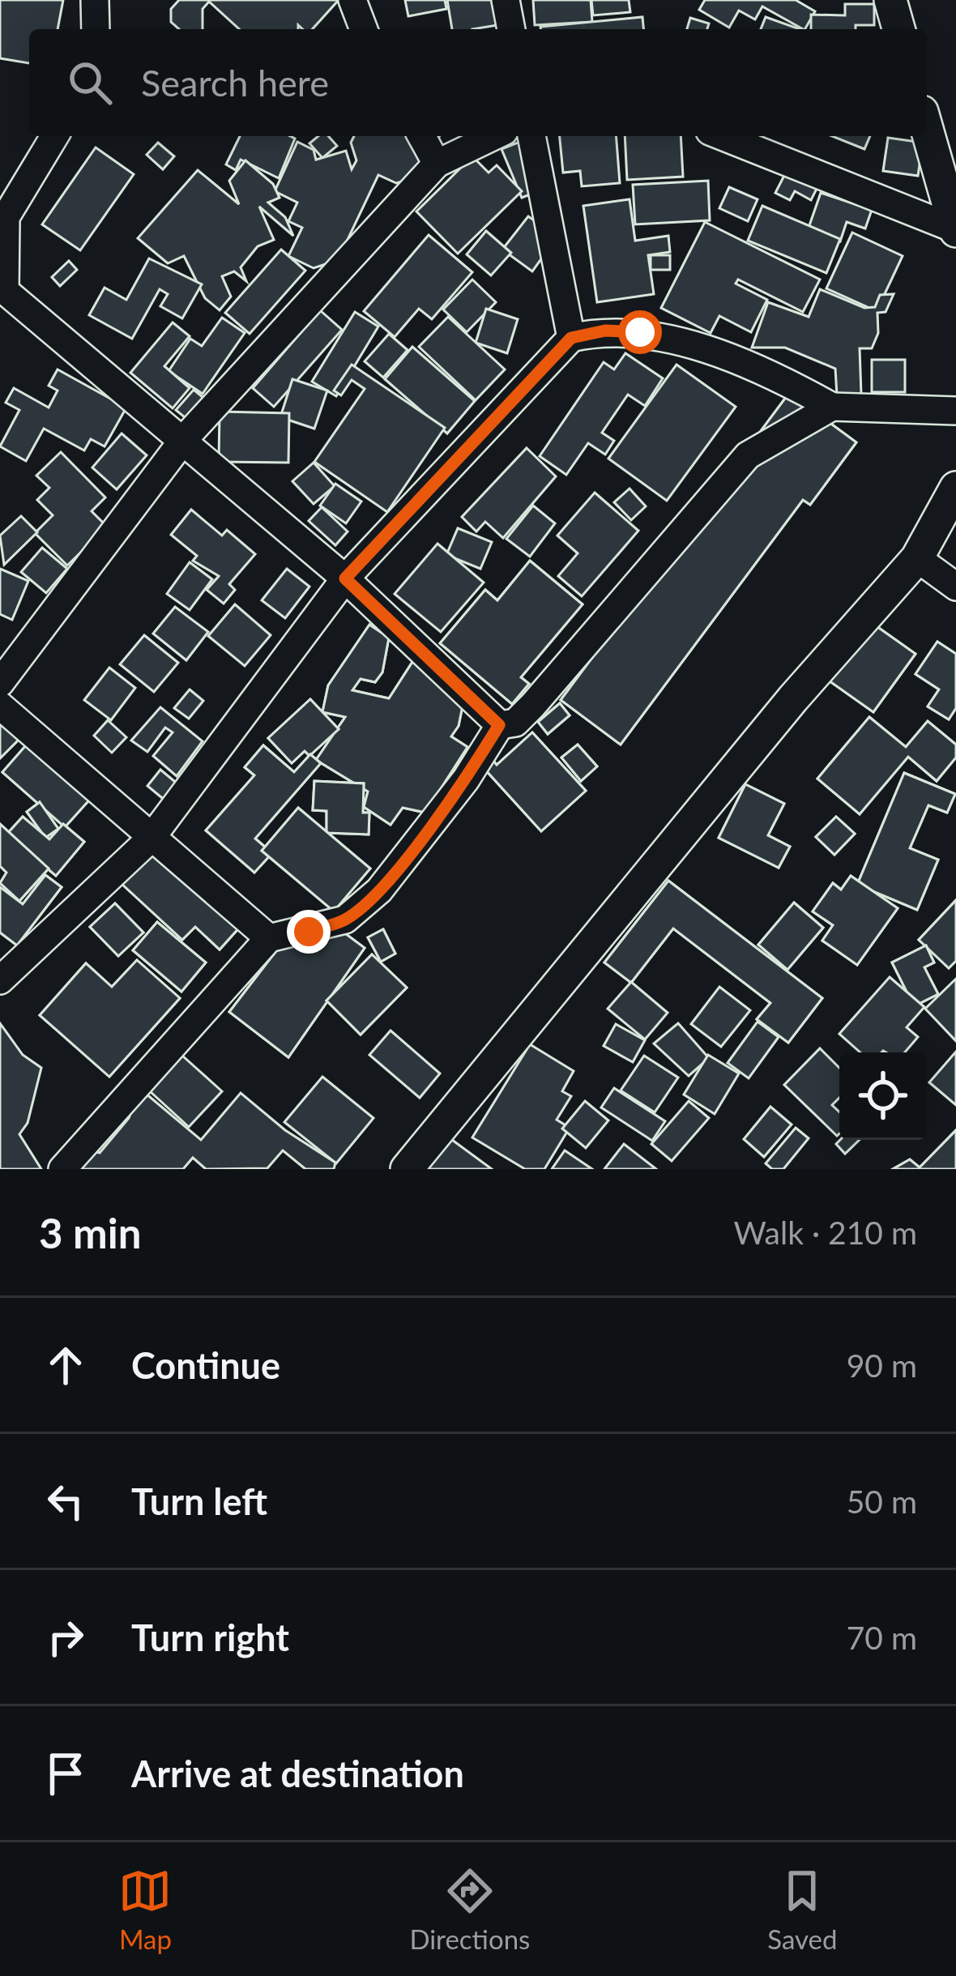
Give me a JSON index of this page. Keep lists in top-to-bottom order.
{
  "page": {
    "search": "Search here",
    "heading": ["3 min", "Walk · 210 m"],
    "list": [
      ["Continue", "90 m"],
      ["Turn left", "50 m"],
      ["Turn right", "70 m"],
      "Arrive at destination"
    ],
    "nav": ["Map", "Directions", "Saved"]
  }
}
